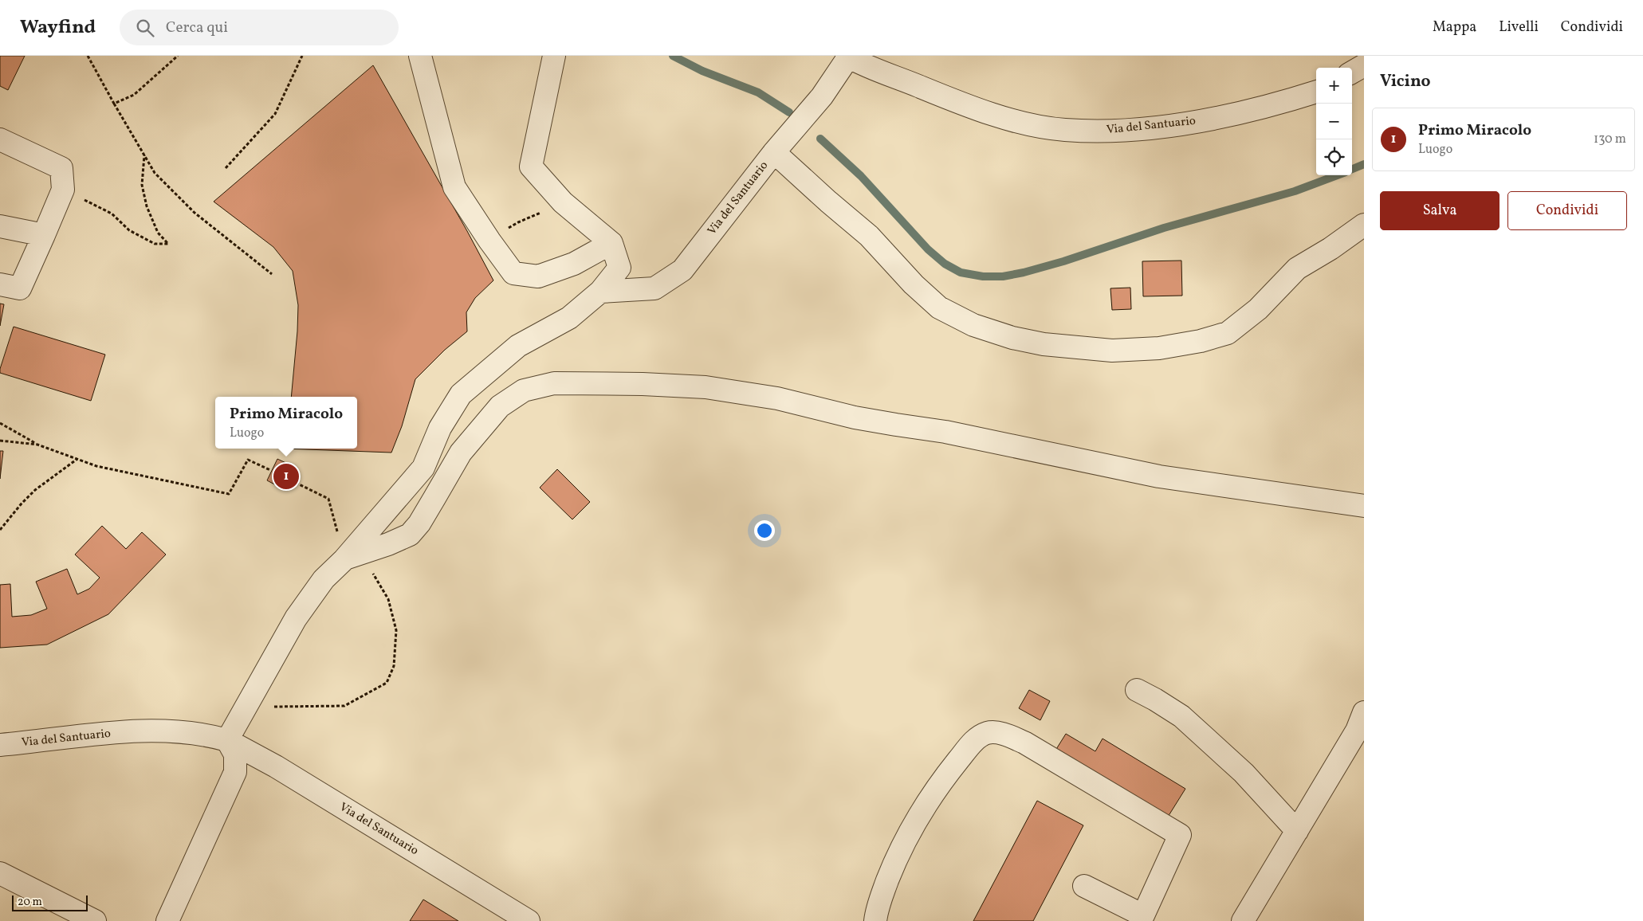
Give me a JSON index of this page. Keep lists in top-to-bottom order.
{
  "streets": {
    "lane": ["Via del Santuario"]
  },
  "scale_bar": "20 m",
  "page": {
    "header": "Wayfind",
    "search": "Cerca qui",
    "nav": ["Mappa", "Livelli", "Condividi"],
    "heading": "Vicino",
    "map_buttons": ["+", "−"],
    "list": [
      {
        "mark": "1",
        "name": "Primo Miracolo",
        "note": "Luogo",
        "value": "130 m"
      }
    ],
    "buttons": ["Salva", "Condividi"],
    "popup": ["Primo Miracolo", "Luogo"],
    "pins": "1",
    "scale": "20 m"
  }
}
